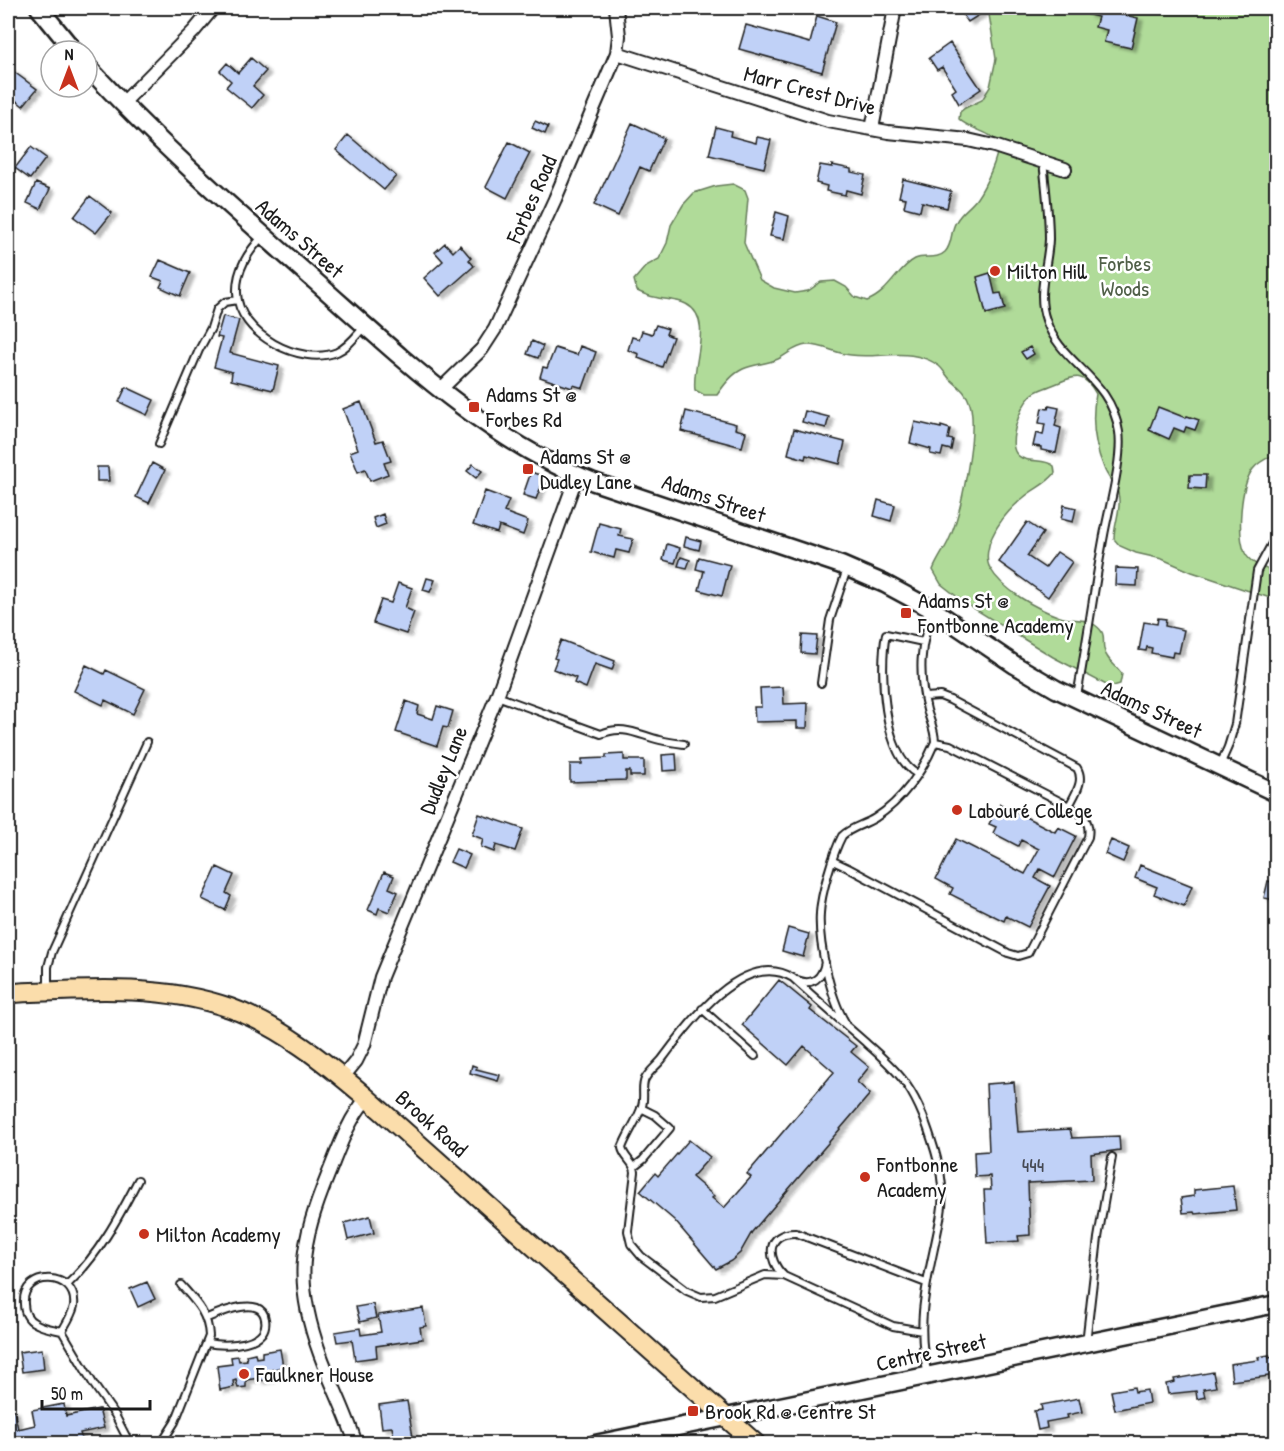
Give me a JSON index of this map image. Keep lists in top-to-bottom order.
{
  "streets": {
    "main road": ["Adams Street", "Brook Road", "Centre Street"],
    "street": ["Marr Crest Drive", "Forbes Road", "Dudley Lane"]
  },
  "crossings": [
    ["Marr Crest Drive", "Forbes Road"],
    ["Forbes Road", "Adams Street"],
    ["Adams Street", "Dudley Lane"],
    ["Dudley Lane", "Brook Road"],
    ["Brook Road", "Centre Street"]
  ],
  "parks": ["Forbes Woods"],
  "places": {
    "other": [
      "Milton Hill",
      "Labouré College",
      "Fontbonne Academy",
      "Milton Academy",
      "Faulkner House"
    ],
    "transit": [
      "Adams St @ Forbes Rd",
      "Adams St @ Dudley Lane",
      "Adams St @ Fontbonne Academy",
      "Brook Rd @ Centre St"
    ]
  },
  "house_numbers": ["444"],
  "scale_bar": "50 m",
  "north": "top"
}
